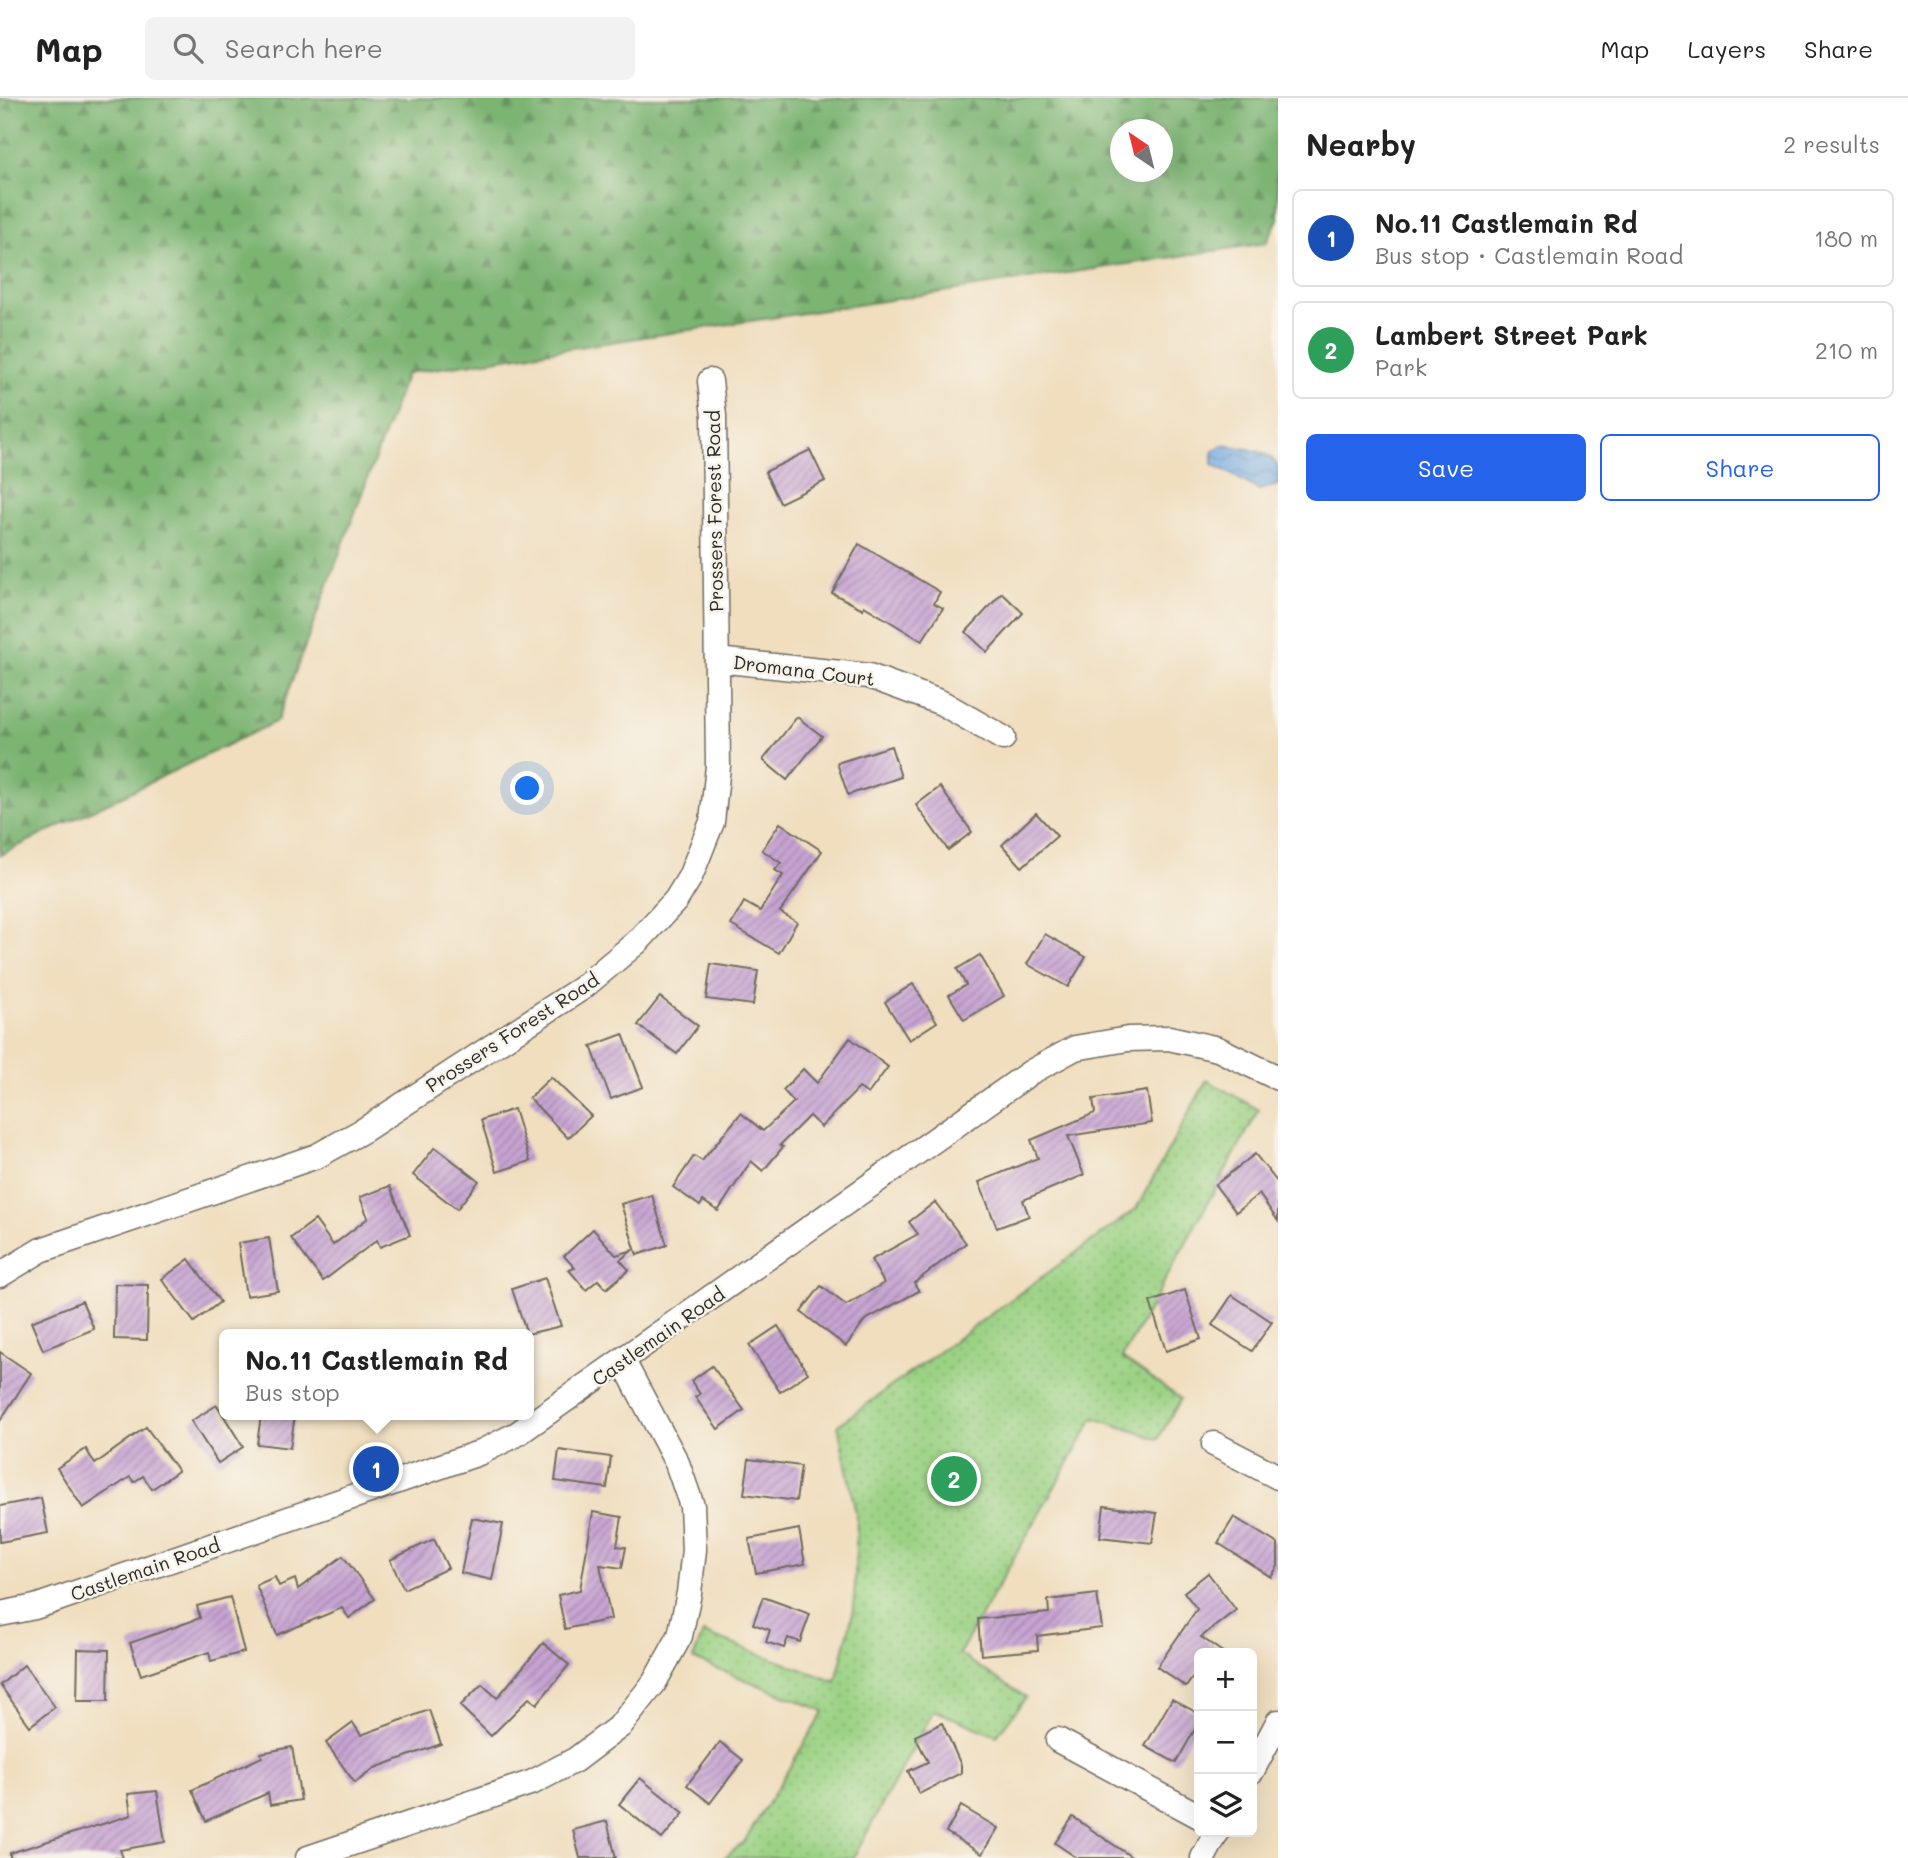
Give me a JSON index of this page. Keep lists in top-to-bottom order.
{
  "streets": {
    "street": ["Prossers Forest Road", "Dromana Court", "Castlemain Road"]
  },
  "crossings": [
    ["Prossers Forest Road", "Dromana Court"]
  ],
  "north": "top left",
  "page": {
    "header": "Map",
    "search": "Search here",
    "nav": ["Map", "Layers", "Share"],
    "heading": ["Nearby", "2 results"],
    "list": [
      {
        "mark": "1",
        "name": "No.11 Castlemain Rd",
        "note": "Bus stop · Castlemain Road",
        "value": "180 m"
      },
      {
        "mark": "2",
        "name": "Lambert Street Park",
        "note": "Park",
        "value": "210 m"
      }
    ],
    "buttons": ["Save", "Share"],
    "popup": ["No.11 Castlemain Rd", "Bus stop"],
    "pins": ["1", "2"],
    "map_buttons": ["+", "−"]
  }
}
